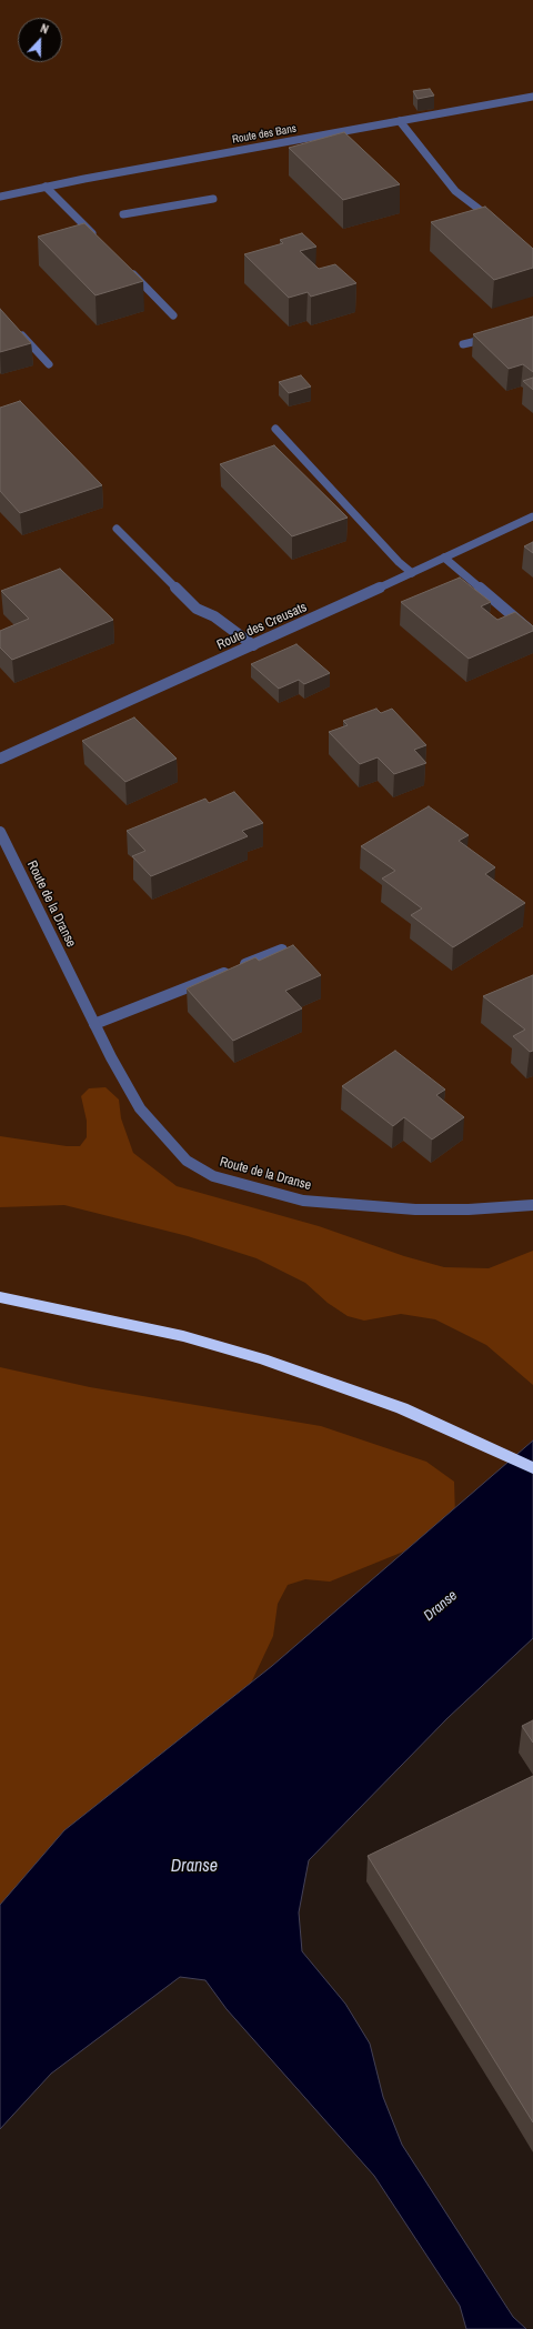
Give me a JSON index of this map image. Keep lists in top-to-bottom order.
{
  "streets": {
    "street": ["Route des Bans", "Route des Creusats", "Route de la Dranse"]
  },
  "water": ["Dranse"],
  "north": "top"
}
